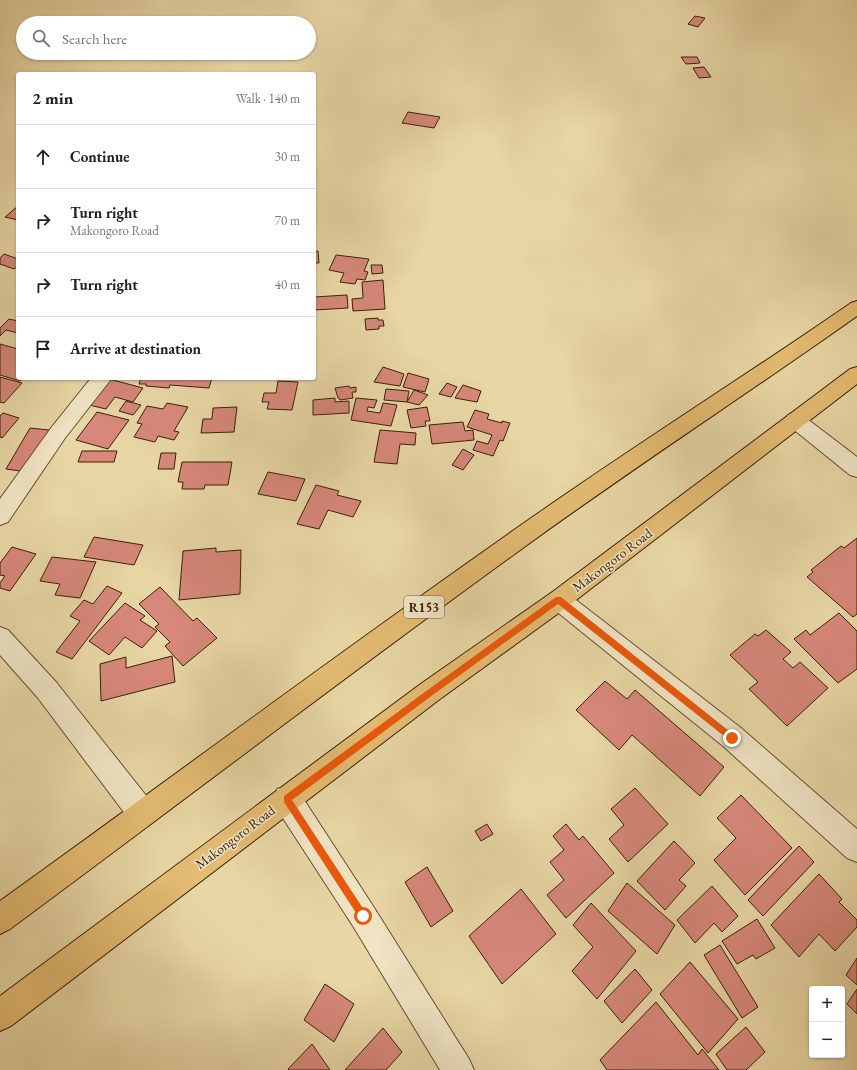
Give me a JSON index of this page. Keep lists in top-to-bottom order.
{
  "streets": {
    "main road": ["Makongoro Road", "R153"]
  },
  "page": {
    "search": "Search here",
    "heading": ["2 min", "Walk · 140 m"],
    "list": [
      ["Continue", "30 m"],
      ["Turn right", "Makongoro Road", "70 m"],
      ["Turn right", "40 m"],
      "Arrive at destination"
    ],
    "map_buttons": ["+", "−"]
  }
}
